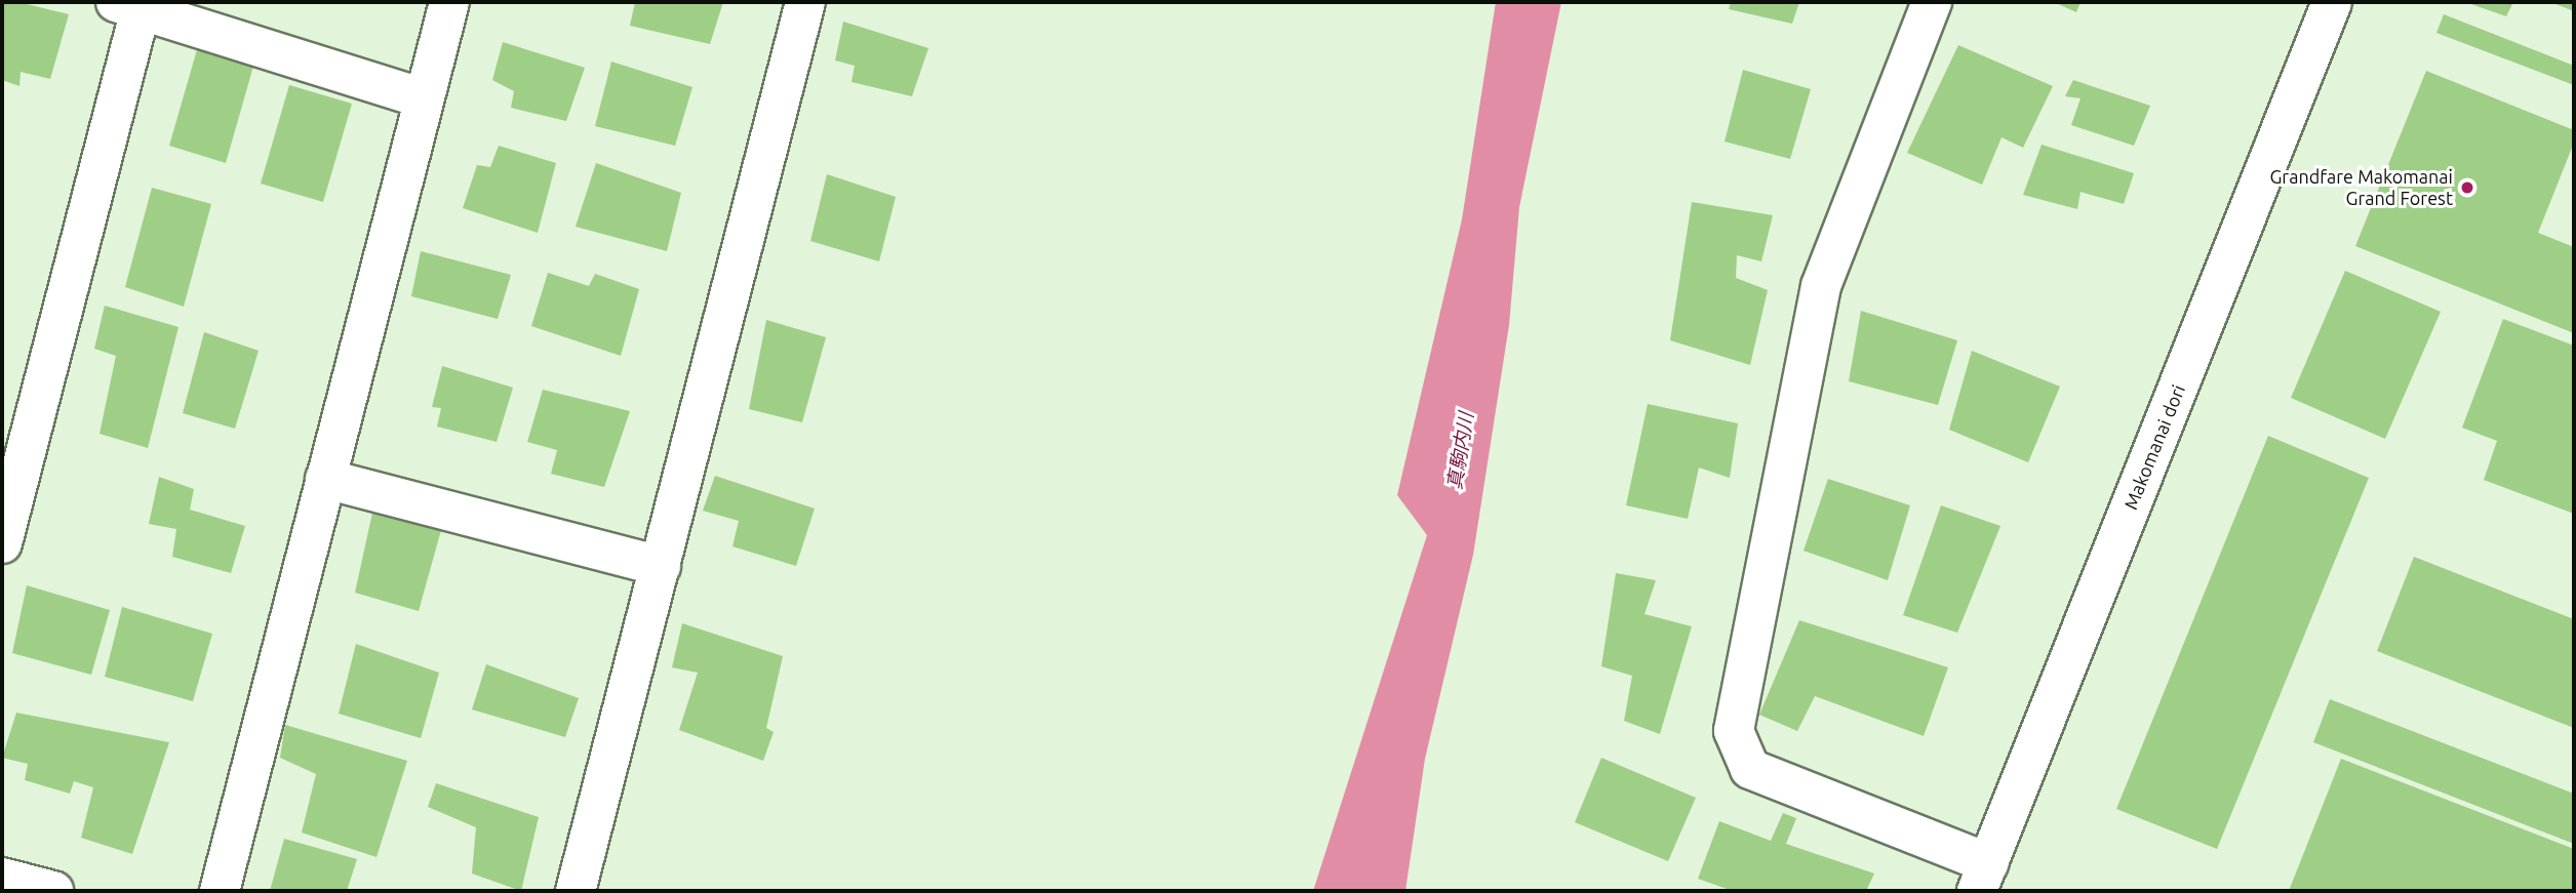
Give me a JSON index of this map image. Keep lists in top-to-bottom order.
{
  "streets": {
    "main road": ["Makomanai dori"]
  },
  "water": ["真駒内川"],
  "places": ["Grandfare Makomanai Grand Forest"]
}
